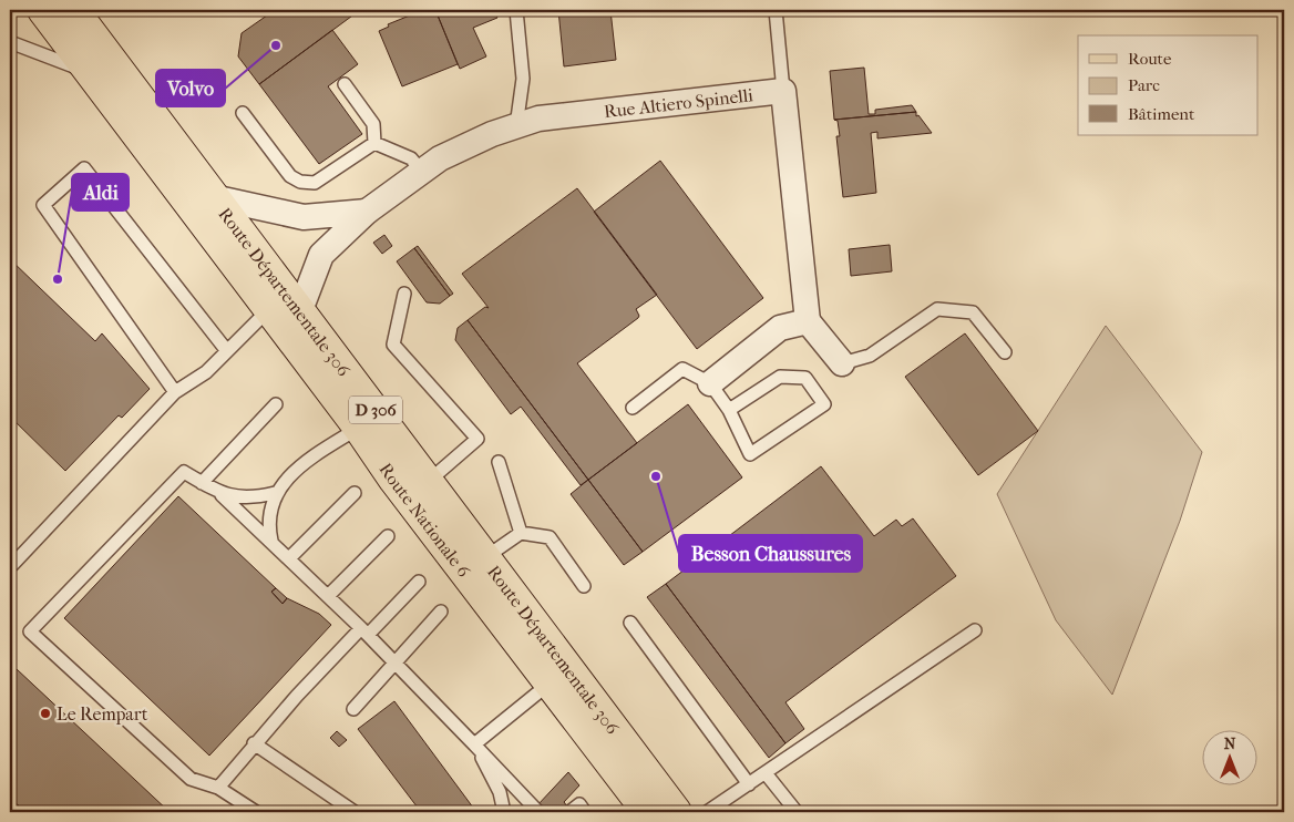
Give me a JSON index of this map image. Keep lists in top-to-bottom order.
{
  "streets": {
    "main road": ["Route Départementale 306", "D 306", "Route Nationale 6"],
    "street": ["Rue Altiero Spinelli"]
  },
  "crossings": [
    ["Rue Altiero Spinelli", "Route Départementale 306"],
    ["Route Départementale 306", "Route Nationale 6"]
  ],
  "places": [
    "Volvo",
    "Aldi",
    "Besson Chaussures",
    "Le Rempart"
  ],
  "legend": ["Route", "Parc", "Bâtiment"],
  "north": "top"
}
